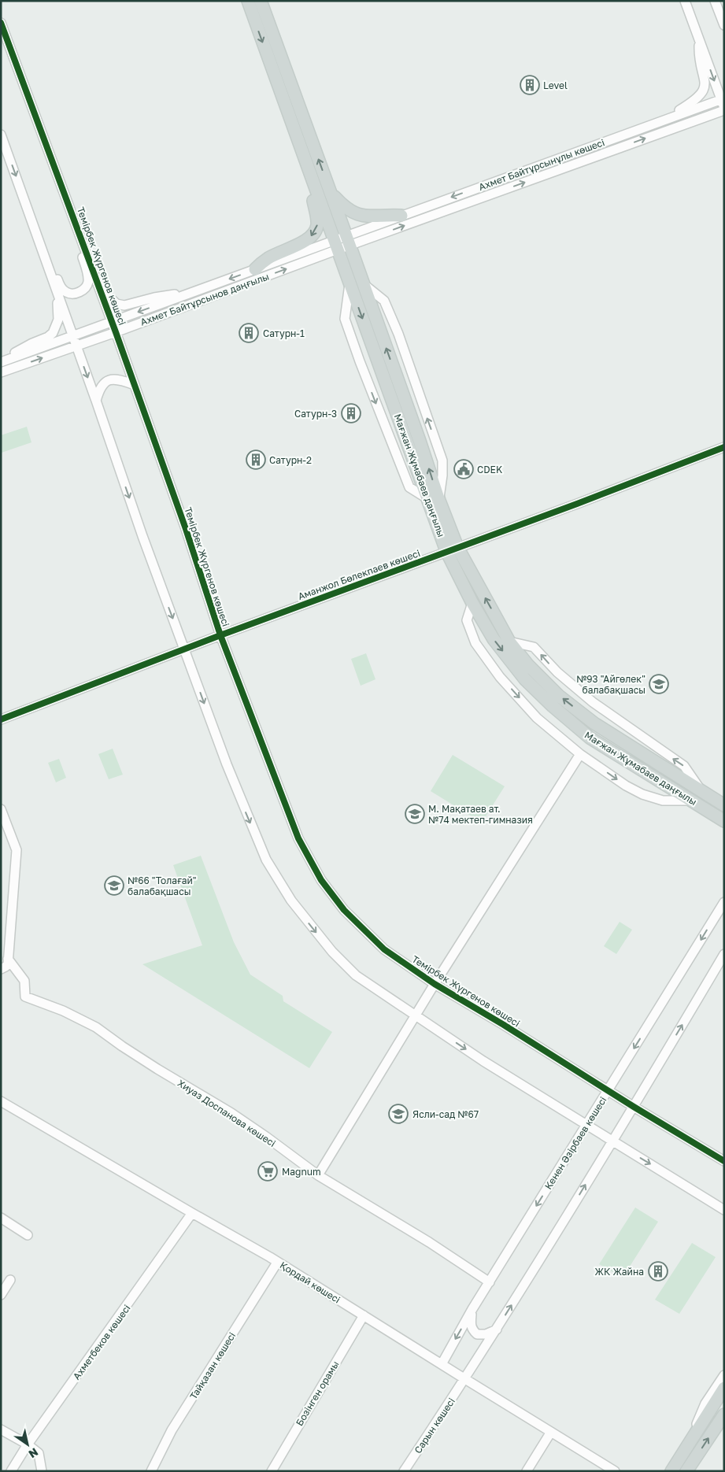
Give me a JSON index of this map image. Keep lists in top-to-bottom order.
{
  "streets": {
    "main road": ["Мағжан Жұмабаев даңғылы"],
    "street": [
      "Ахмет Байтұрсынұлы көшесі",
      "Темірбек Жүргенов көшесі",
      "Ахмет Байтұрсынов даңғылы",
      "Аманжол Бөлекпаев көшесі",
      "Хиуаз Доспанова көшесі",
      "Кенен Әзірбаев көшесі",
      "Қордай көшесі",
      "Ахметбеков көшесі",
      "Тайқазан көшесі",
      "Бозінген орамы",
      "Сарын көшесі"
    ]
  },
  "crossings": [
    ["Ахмет Байтұрсынұлы көшесі", "Ахмет Байтұрсынов даңғылы"],
    ["Темірбек Жүргенов көшесі", "Ахмет Байтұрсынов даңғылы"],
    ["Темірбек Жүргенов көшесі", "Аманжол Бөлекпаев көшесі"],
    ["Темірбек Жүргенов көшесі", "Кенен Әзірбаев көшесі"],
    ["Ахмет Байтұрсынов даңғылы", "Мағжан Жұмабаев даңғылы"],
    ["Мағжан Жұмабаев даңғылы", "Аманжол Бөлекпаев көшесі"],
    ["Хиуаз Доспанова көшесі", "Кенен Әзірбаев көшесі"],
    ["Кенен Әзірбаев көшесі", "Қордай көшесі"],
    ["Қордай көшесі", "Ахметбеков көшесі"],
    ["Қордай көшесі", "Тайқазан көшесі"],
    ["Қордай көшесі", "Бозінген орамы"],
    ["Қордай көшесі", "Сарын көшесі"]
  ],
  "places": {
    "building": [
      "Level",
      "Сатурн-1",
      "Сатурн-3",
      "Сатурн-2",
      "ЖК Жайна"
    ],
    "public building": ["CDEK"],
    "school or university": [
      "№93 \"Айгөлек\" балабақшасы",
      "М. Мақатаев ат. №74 мектеп-гимназия",
      "№66 \"Толағай\" балабақшасы",
      "Ясли-сад №67"
    ],
    "supermarket": ["Magnum"]
  },
  "north": "bottom right"
}
